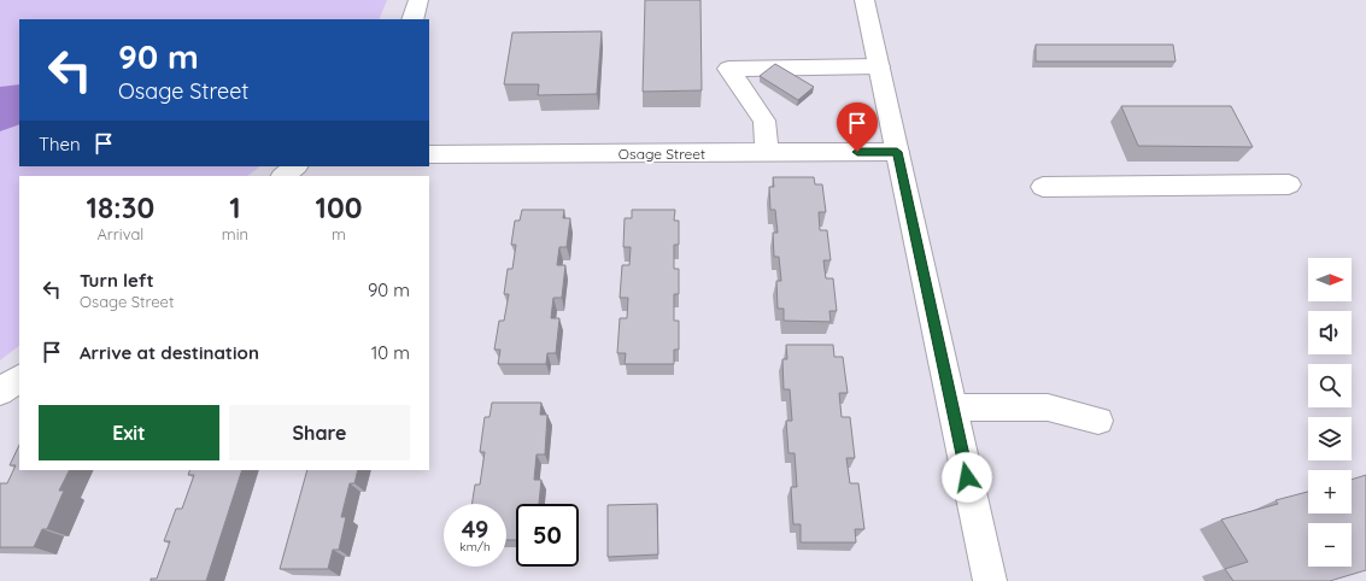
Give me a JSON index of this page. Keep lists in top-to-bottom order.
{
  "streets": {
    "main road": ["Osage Street"]
  },
  "north": "right",
  "page": {
    "turn": ["90 m", "Osage Street"],
    "then": "Then",
    "eta": [
      "18:30",
      "Arrival",
      "1",
      "min",
      "100",
      "m"
    ],
    "map_buttons": ["+", "−"],
    "list": [
      {
        "name": "Turn left",
        "note": "Osage Street",
        "value": "90 m"
      },
      {
        "name": "Arrive at destination",
        "value": "10 m"
      }
    ],
    "buttons": ["Exit", "Share"],
    "speed": "49 km/h",
    "limit": "50"
  }
}
